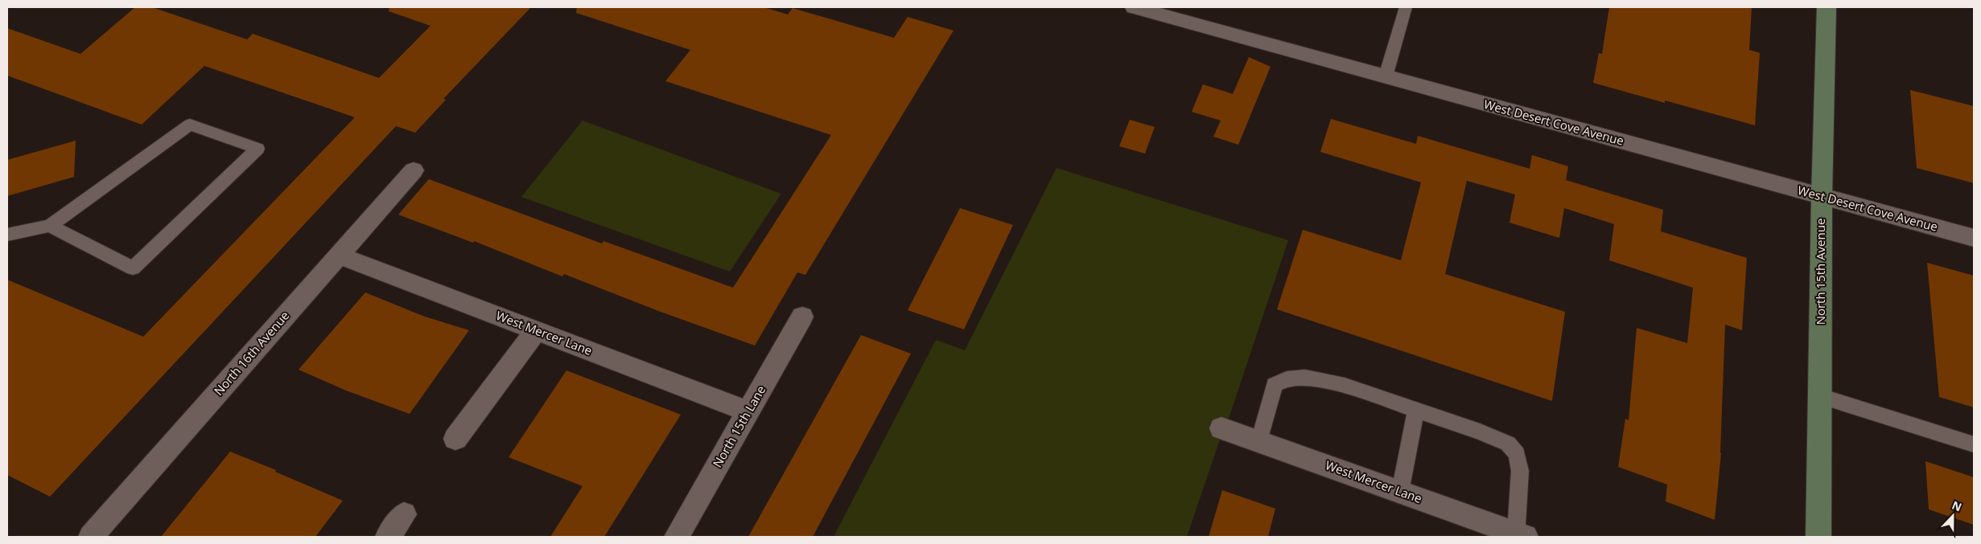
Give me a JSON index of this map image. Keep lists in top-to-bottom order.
{
  "streets": {
    "street": [
      "West Desert Cove Avenue",
      "North 15th Avenue",
      "West Mercer Lane",
      "North 16th Avenue",
      "North 15th Lane"
    ]
  },
  "crossings": [
    ["West Desert Cove Avenue", "North 15th Avenue"],
    ["West Mercer Lane", "North 16th Avenue"],
    ["West Mercer Lane", "North 15th Lane"]
  ],
  "north": "top"
}
